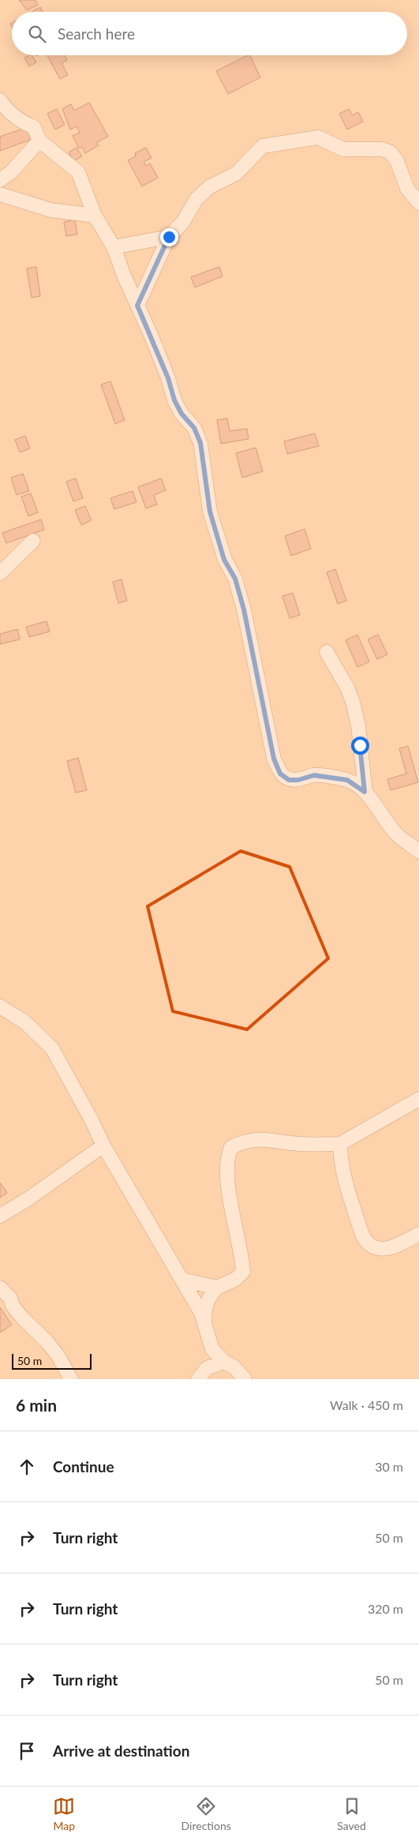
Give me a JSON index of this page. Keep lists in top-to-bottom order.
{
  "scale_bar": "50 m",
  "page": {
    "search": "Search here",
    "scale": "50 m",
    "heading": ["6 min", "Walk · 450 m"],
    "list": [
      ["Continue", "30 m"],
      ["Turn right", "50 m"],
      ["Turn right", "320 m"],
      ["Turn right", "50 m"],
      "Arrive at destination"
    ],
    "nav": ["Map", "Directions", "Saved"]
  }
}
